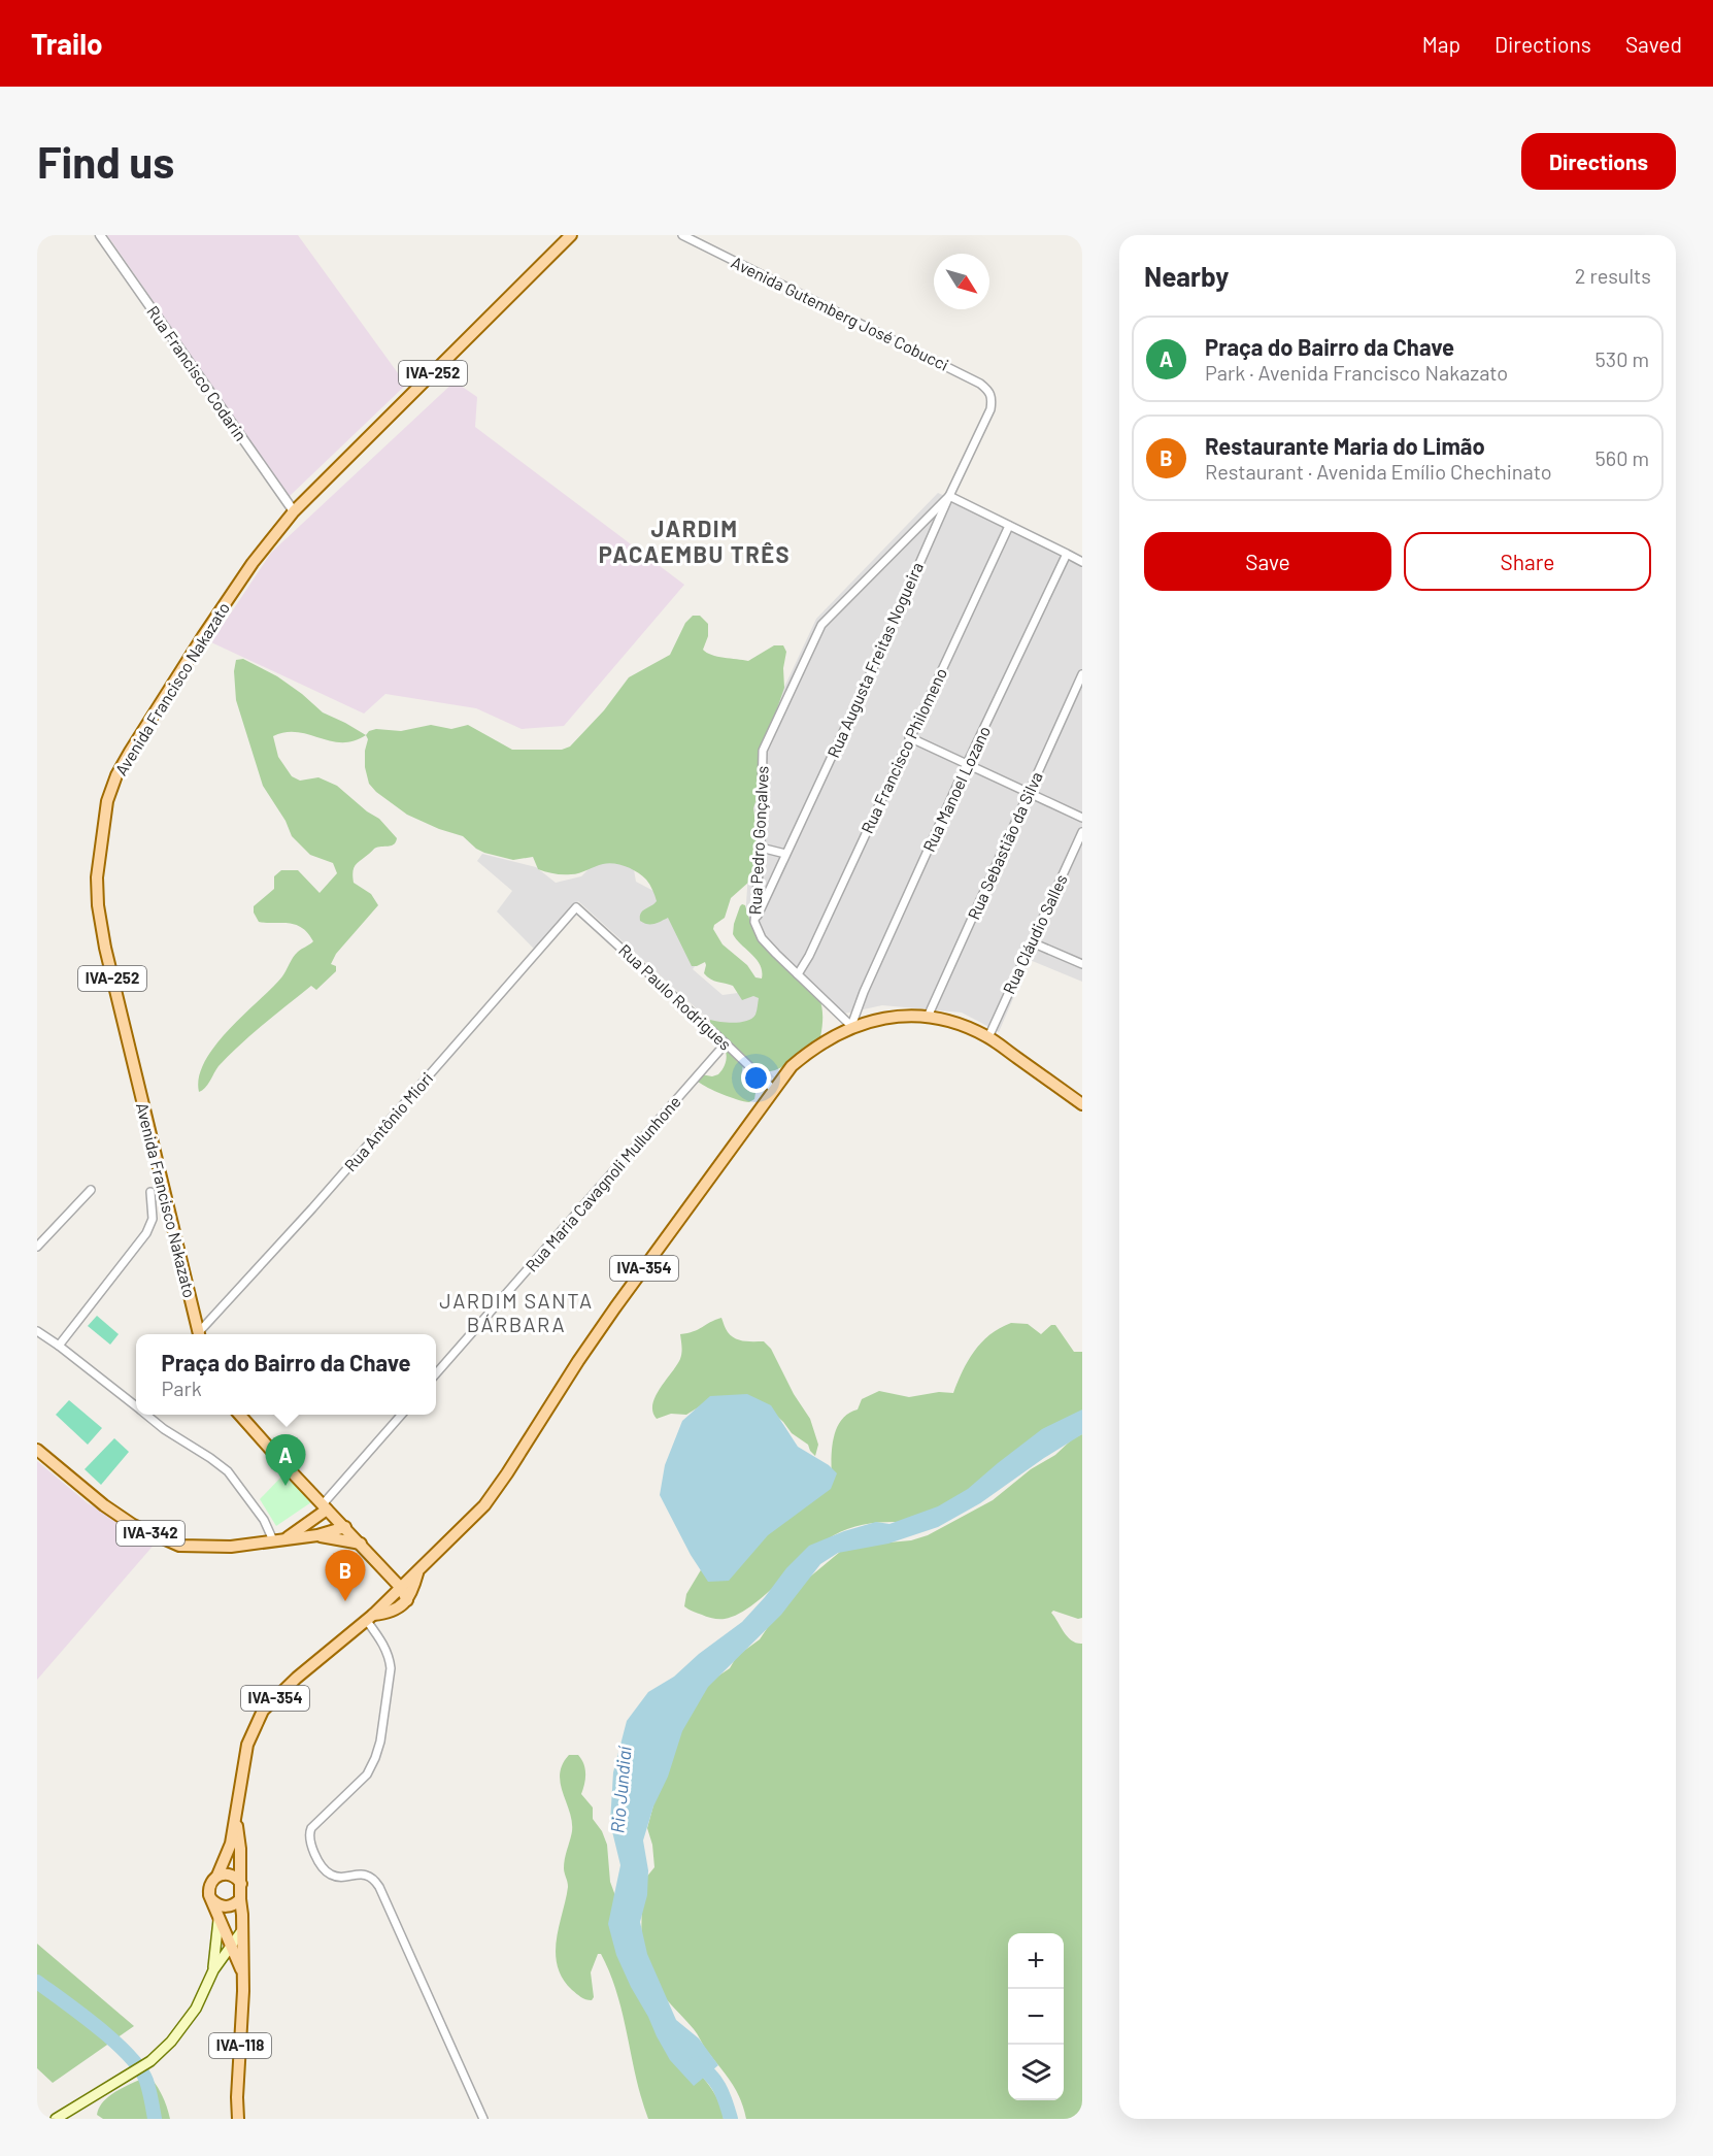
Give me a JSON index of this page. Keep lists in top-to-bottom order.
{
  "streets": {
    "main road": [
      "IVA-252",
      "Avenida Francisco Nakazato",
      "IVA-354",
      "IVA-342",
      "IVA-118"
    ],
    "street": [
      "Avenida Gutemberg José Cobucci",
      "Rua Francisco Codarin",
      "Rua Augusta Freitas Nogueira",
      "Rua Francisco Philomeno",
      "Rua Manoel Lozano",
      "Rua Pedro Gonçalves",
      "Rua Sebastião da Silva",
      "Rua Cláudio Salles",
      "Rua Paulo Rodrigues",
      "Rua Antônio Miori",
      "Rua Maria Cavagnoli Mullunhone"
    ]
  },
  "crossings": [
    ["Avenida Gutemberg José Cobucci", "Rua Augusta Freitas Nogueira"],
    ["Rua Francisco Codarin", "Avenida Francisco Nakazato"],
    ["Rua Augusta Freitas Nogueira", "Rua Pedro Gonçalves"],
    ["Rua Francisco Philomeno", "Rua Pedro Gonçalves"],
    ["Rua Manoel Lozano", "Rua Pedro Gonçalves"],
    ["Rua Manoel Lozano", "IVA-354"],
    ["Rua Pedro Gonçalves", "IVA-354"],
    ["Rua Sebastião da Silva", "IVA-354"],
    ["Rua Cláudio Salles", "IVA-354"],
    ["Rua Paulo Rodrigues", "Rua Antônio Miori"],
    ["Rua Paulo Rodrigues", "Rua Maria Cavagnoli Mullunhone"],
    ["Rua Paulo Rodrigues", "IVA-354"],
    ["IVA-354", "IVA-118"]
  ],
  "districts": ["JARDIM PACAEMBU TRÊS", "JARDIM SANTA BÁRBARA"],
  "water": ["Rio Jundiaí"],
  "north": "bottom right",
  "page": {
    "header": "Trailo",
    "nav": ["Map", "Directions", "Saved"],
    "buttons": [
      "Directions",
      ["Save", "Share"]
    ],
    "title": "Find us",
    "heading": ["Nearby", "2 results"],
    "list": [
      {
        "mark": "A",
        "name": "Praça do Bairro da Chave",
        "note": "Park · Avenida Francisco Nakazato",
        "value": "530 m"
      },
      {
        "mark": "B",
        "name": "Restaurante Maria do Limão",
        "note": "Restaurant · Avenida Emílio Chechinato",
        "value": "560 m"
      }
    ],
    "popup": ["Praça do Bairro da Chave", "Park"],
    "pins": ["A", "B"],
    "map_buttons": ["+", "−"]
  }
}
